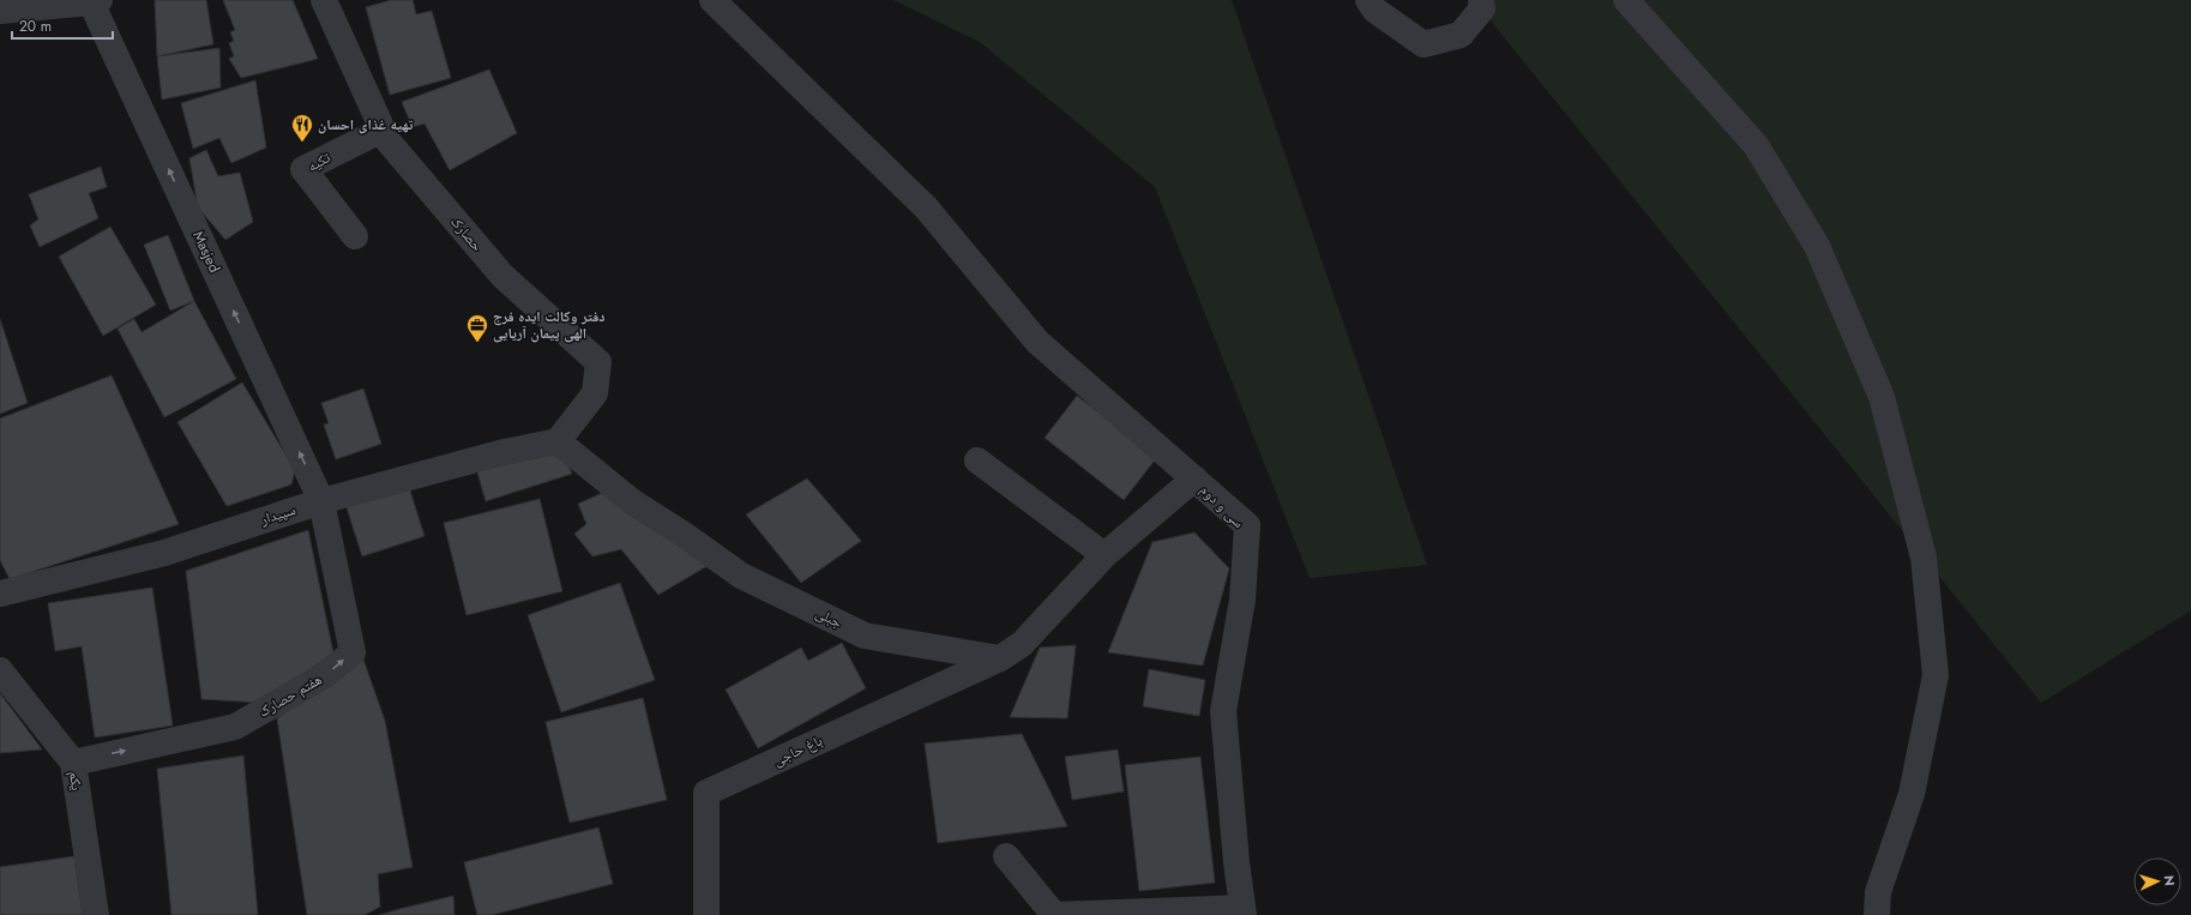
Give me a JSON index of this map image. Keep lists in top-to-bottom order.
{
  "streets": {
    "street": [
      "تکیه",
      "حصارک",
      "Masjed",
      "سی و دوم",
      "سپیدار",
      "جبلی",
      "هفتم حصارک",
      "باغ حاجی",
      "یکم"
    ]
  },
  "crossings": [
    ["تکیه", "حصارک"],
    ["حصارک", "سپیدار"],
    ["حصارک", "جبلی"],
    ["Masjed", "سپیدار"],
    ["Masjed", "هفتم حصارک"],
    ["سپیدار", "جبلی"],
    ["سپیدار", "هفتم حصارک"],
    ["جبلی", "باغ حاجی"],
    ["هفتم حصارک", "یکم"]
  ],
  "one_way": ["Masjed"],
  "places": {
    "restaurant": ["تهیه غذای احسان"],
    "office": ["دفتر وکالت ایده فرج الهی پیمان آریایی"]
  },
  "scale_bar": "20 m",
  "north": "right"
}
